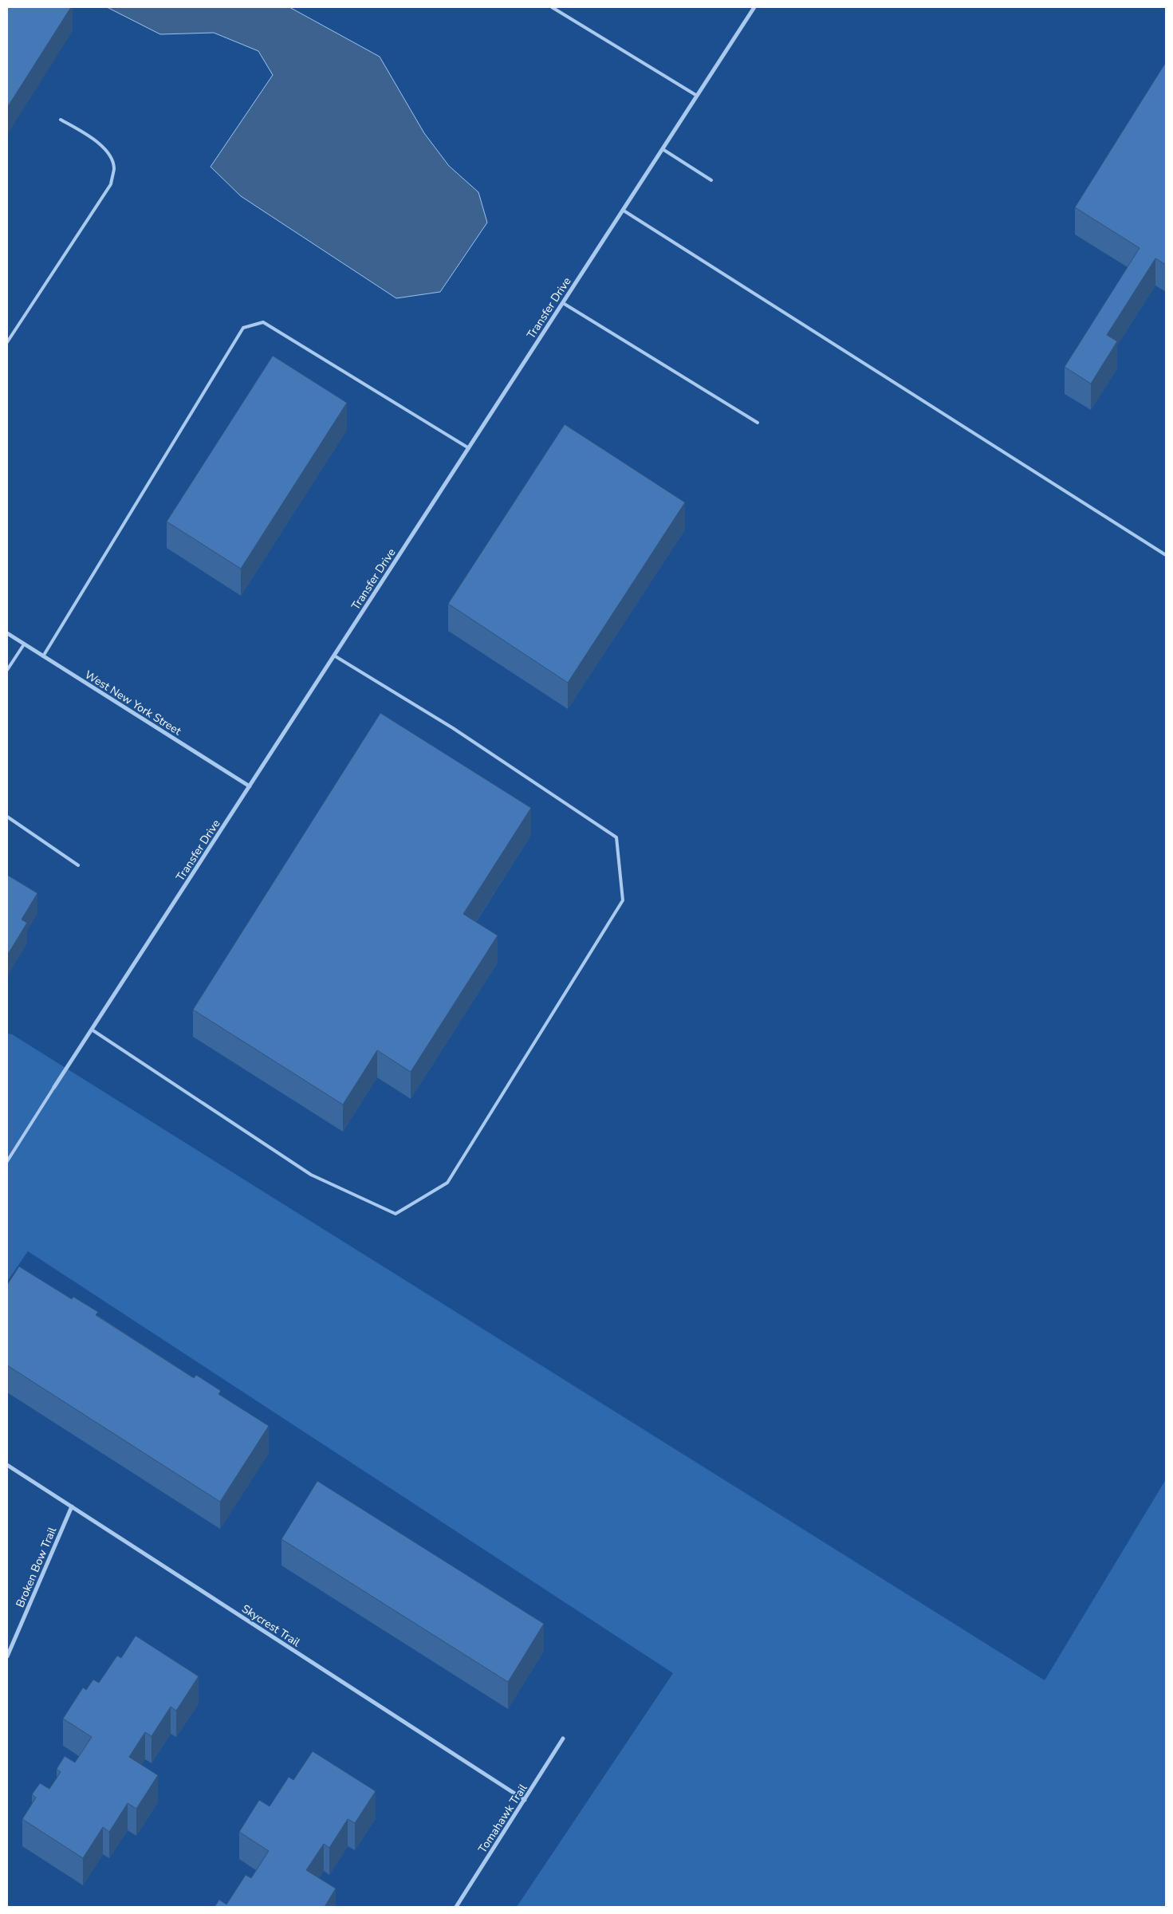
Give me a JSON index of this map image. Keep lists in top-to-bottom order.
{
  "streets": {
    "street": [
      "Transfer Drive",
      "West New York Street",
      "Broken Bow Trail",
      "Skycrest Trail",
      "Tomahawk Trail"
    ]
  },
  "crossings": [
    ["Transfer Drive", "West New York Street"],
    ["Broken Bow Trail", "Skycrest Trail"],
    ["Skycrest Trail", "Tomahawk Trail"]
  ]
}
